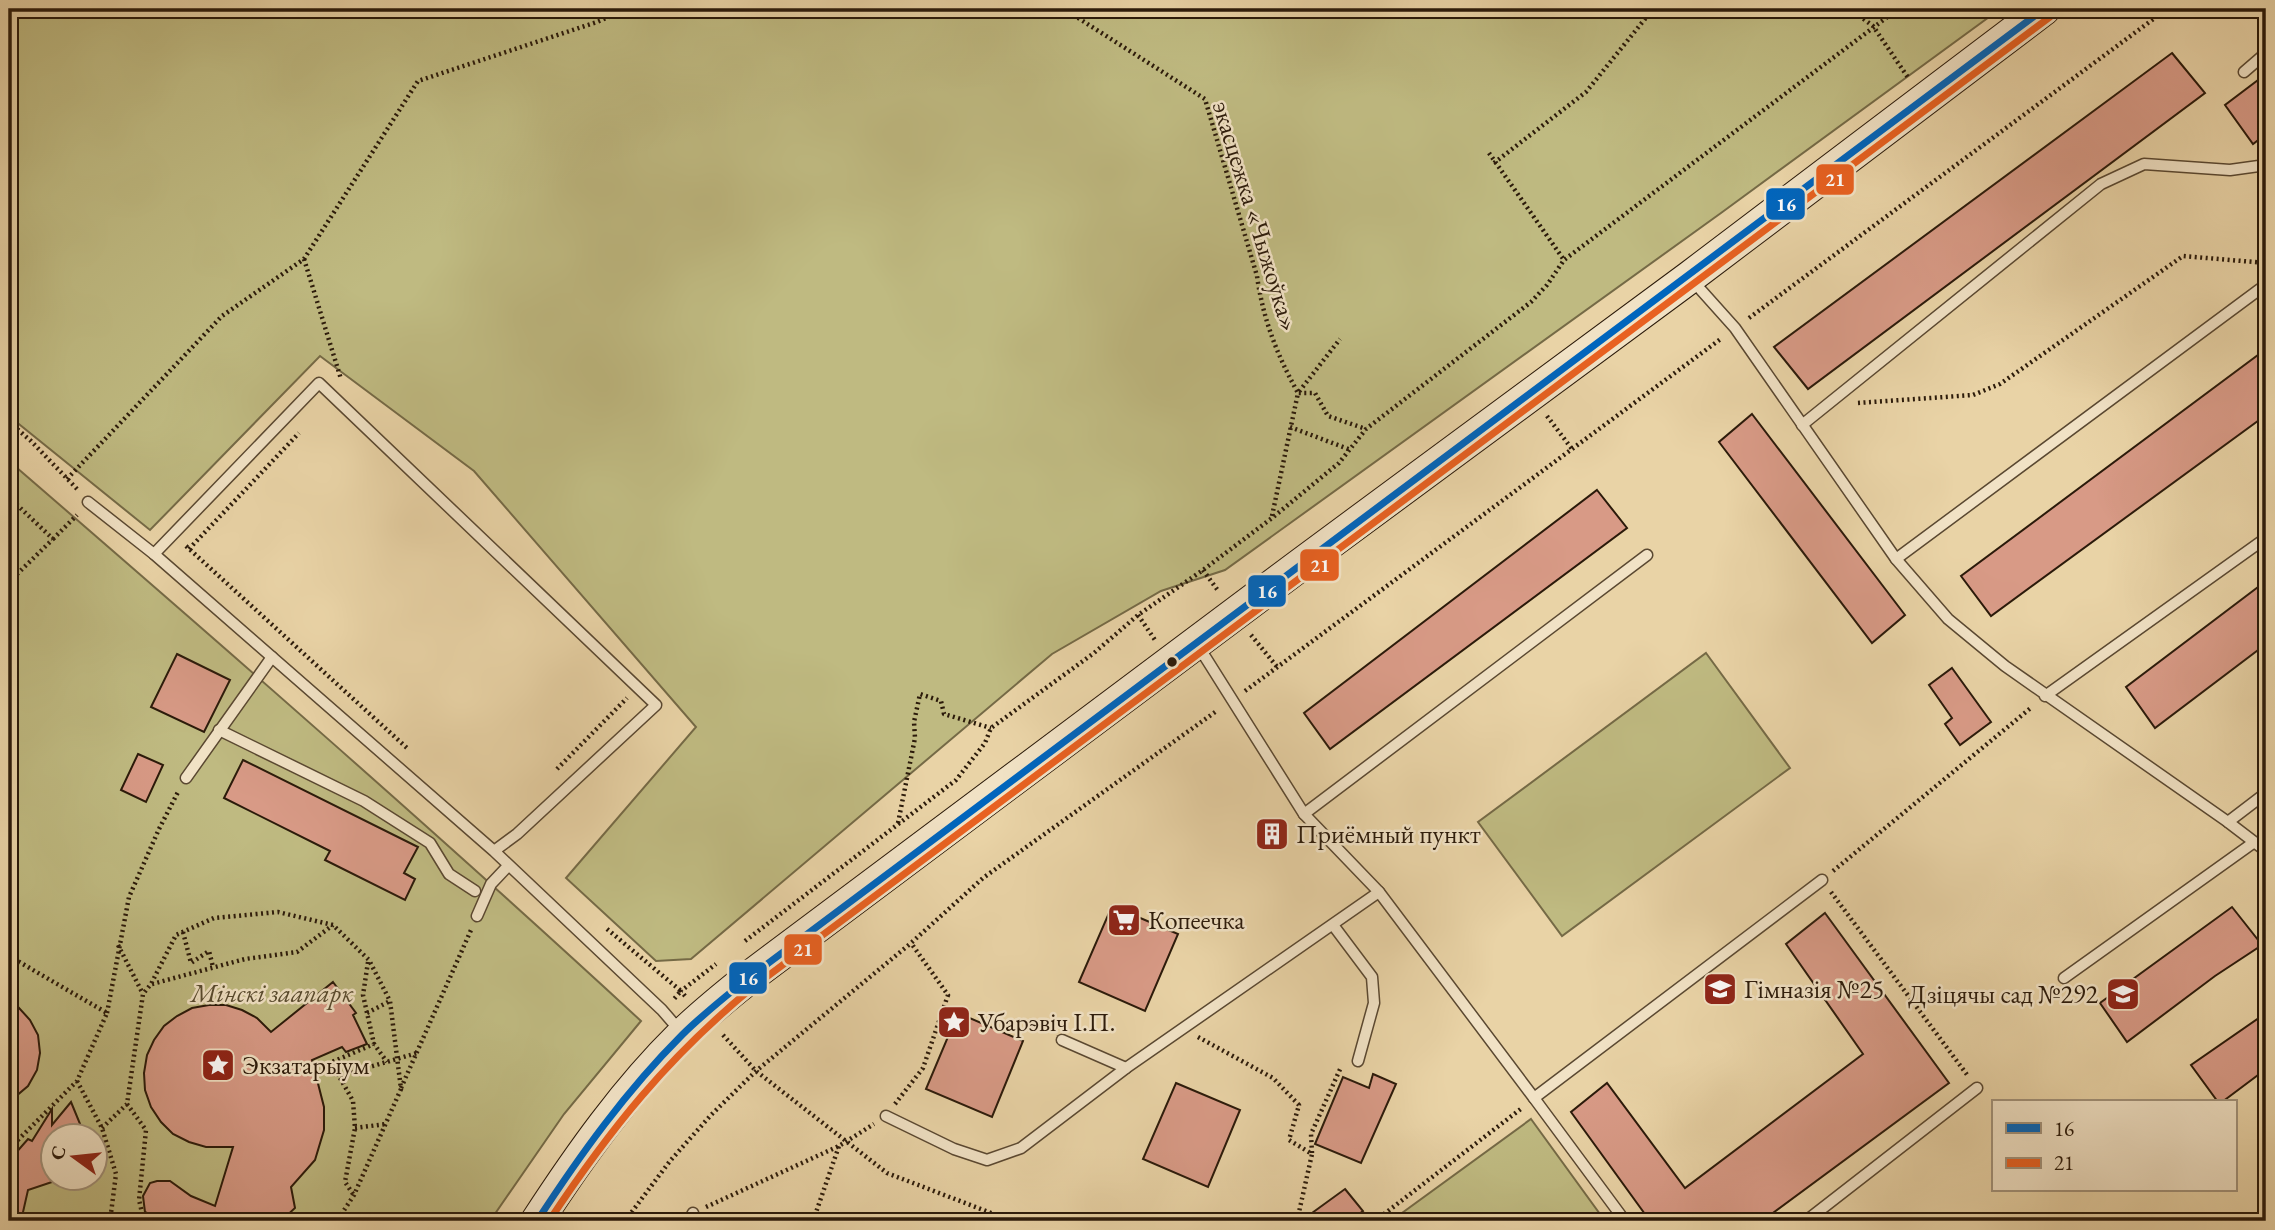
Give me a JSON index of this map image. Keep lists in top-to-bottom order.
{
  "streets": {
    "path": ["экасцежка «Чыжоўка»"]
  },
  "parks": ["Мінскі заапарк"],
  "places": {
    "building": ["Приёмный пункт"],
    "supermarket": ["Копеечка"],
    "school or university": ["Гімназія №25", "Дзіцячы сад №292"],
    "place": ["Убарэвіч І.П.", "Экзатарыум"]
  },
  "lines": ["transit line 16", "transit line 21"],
  "legend": ["16", "21"],
  "north": "left"
}
